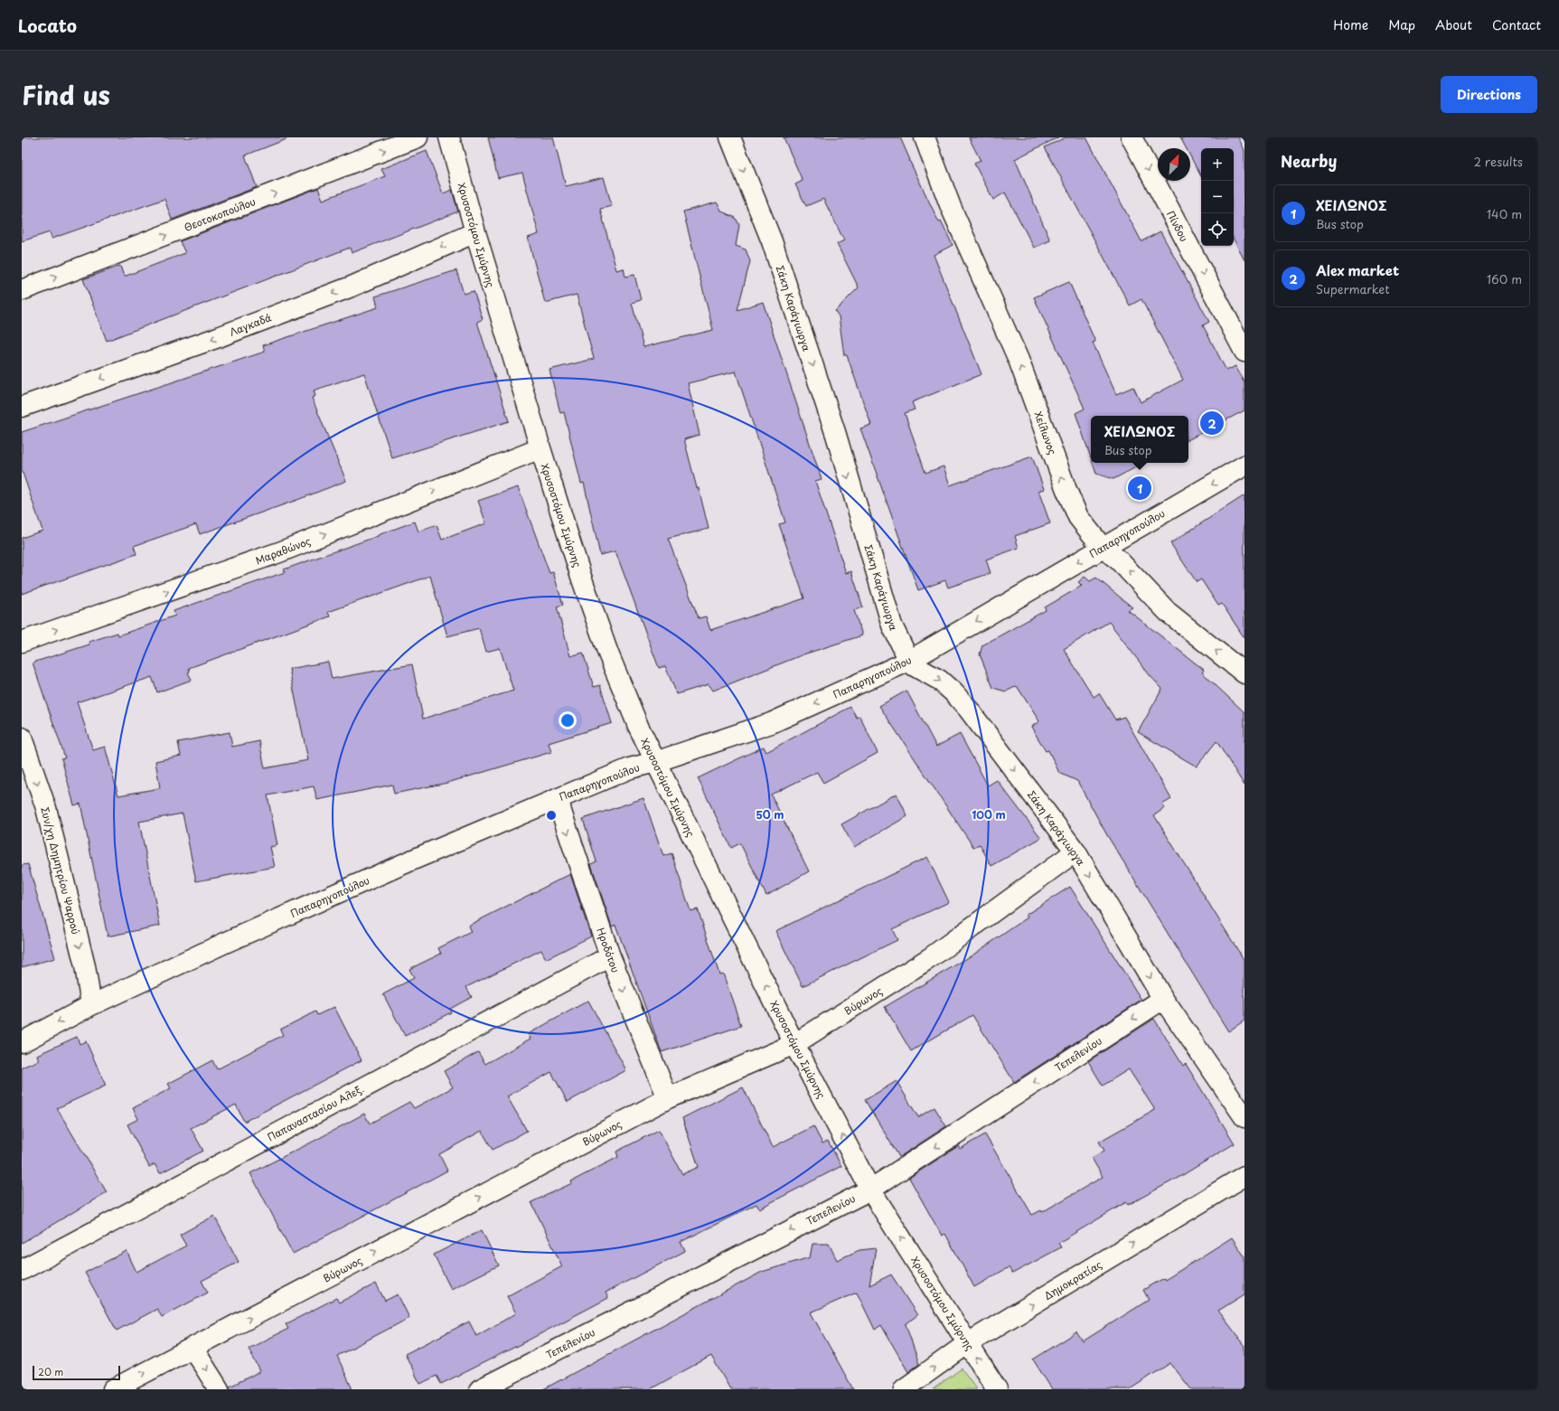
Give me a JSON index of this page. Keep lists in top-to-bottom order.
{
  "streets": {
    "street": [
      "Θεοτοκοπούλου",
      "Πίνδου",
      "Χρυσοστόμου Σμύρνης",
      "Σάκη Καράγιωργα",
      "Λαγκαδά",
      "Χείλωνος",
      "Παπαρηγοπούλου",
      "Μαραθώνος",
      "Συν/χη Δημητρίου Ψαρρού",
      "Ηροδότου",
      "Βύρωνος",
      "Τεπελενίου",
      "Παπαναστασίου Αλεξ.",
      "Δημοκρατίας"
    ]
  },
  "crossings": [
    ["Χρυσοστόμου Σμύρνης", "Λαγκαδά"],
    ["Χρυσοστόμου Σμύρνης", "Παπαρηγοπούλου"],
    ["Χρυσοστόμου Σμύρνης", "Μαραθώνος"],
    ["Χρυσοστόμου Σμύρνης", "Βύρωνος"],
    ["Χρυσοστόμου Σμύρνης", "Τεπελενίου"],
    ["Χρυσοστόμου Σμύρνης", "Δημοκρατίας"],
    ["Σάκη Καράγιωργα", "Παπαρηγοπούλου"],
    ["Σάκη Καράγιωργα", "Βύρωνος"],
    ["Σάκη Καράγιωργα", "Τεπελενίου"],
    ["Χείλωνος", "Παπαρηγοπούλου"],
    ["Παπαρηγοπούλου", "Συν/χη Δημητρίου Ψαρρού"],
    ["Παπαρηγοπούλου", "Ηροδότου"],
    ["Ηροδότου", "Βύρωνος"],
    ["Ηροδότου", "Παπαναστασίου Αλεξ."]
  ],
  "one_way": [
    "Θεοτοκοπούλου",
    "Πίνδου",
    "Χρυσοστόμου Σμύρνης",
    "Σάκη Καράγιωργα",
    "Λαγκαδά",
    "Χείλωνος",
    "Παπαρηγοπούλου",
    "Μαραθώνος",
    "Συν/χη Δημητρίου Ψαρρού",
    "Ηροδότου",
    "Βύρωνος",
    "Τεπελενίου",
    "Δημοκρατίας"
  ],
  "scale_bar": "20 m",
  "north": "top right",
  "page": {
    "header": "Locato",
    "nav": [
      "Home",
      "Map",
      "About",
      "Contact"
    ],
    "title": "Find us",
    "buttons": "Directions",
    "heading": ["Nearby", "2 results"],
    "map_buttons": ["+", "−"],
    "list": [
      {
        "mark": "1",
        "name": "ΧΕΙΛΩΝΟΣ",
        "note": "Bus stop",
        "value": "140 m"
      },
      {
        "mark": "2",
        "name": "Alex market",
        "note": "Supermarket",
        "value": "160 m"
      }
    ],
    "pins": ["2", "1"],
    "popup": ["ΧΕΙΛΩΝΟΣ", "Bus stop"],
    "scale": "20 m"
  },
  "rings": ["50 m", "100 m"]
}
